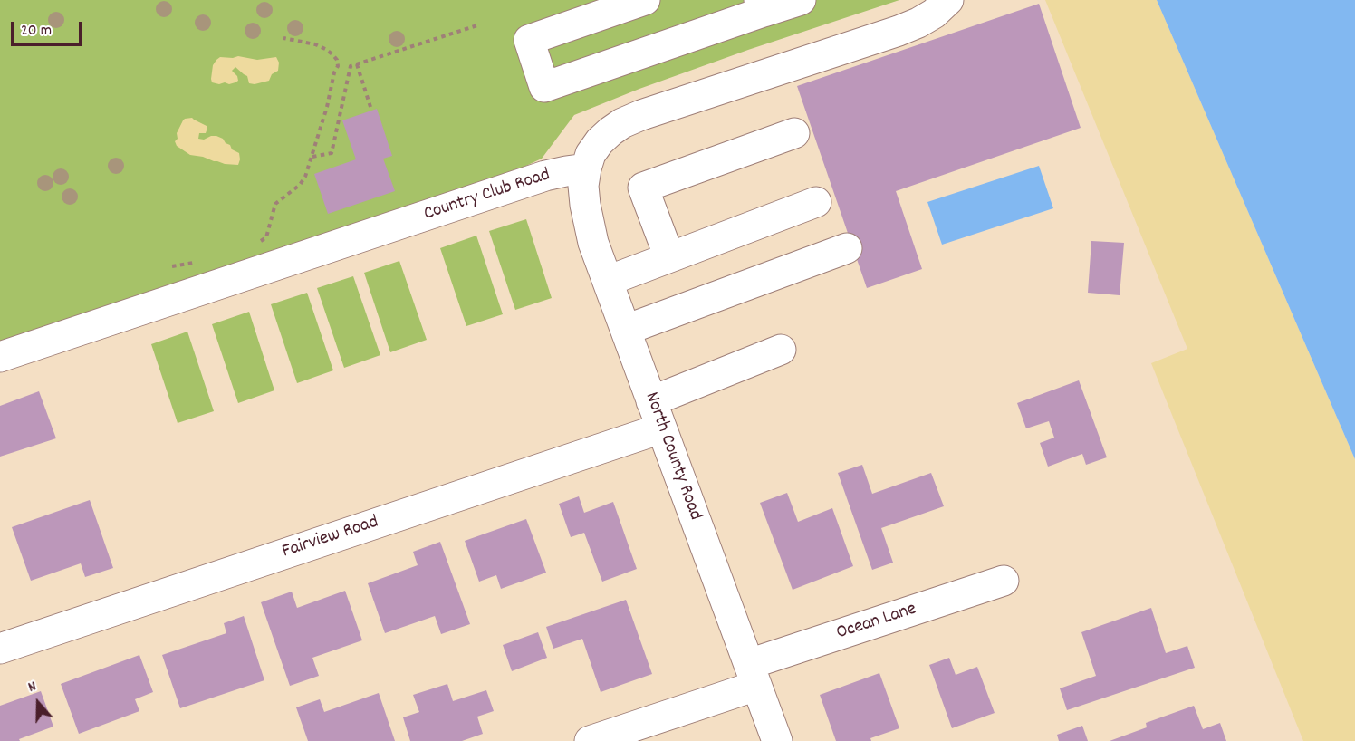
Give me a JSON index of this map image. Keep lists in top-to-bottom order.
{
  "streets": {
    "street": [
      "Country Club Road",
      "North County Road",
      "Fairview Road",
      "Ocean Lane"
    ]
  },
  "crossings": [
    ["Country Club Road", "North County Road"],
    ["North County Road", "Fairview Road"],
    ["North County Road", "Ocean Lane"]
  ],
  "scale_bar": "20 m",
  "north": "top"
}
